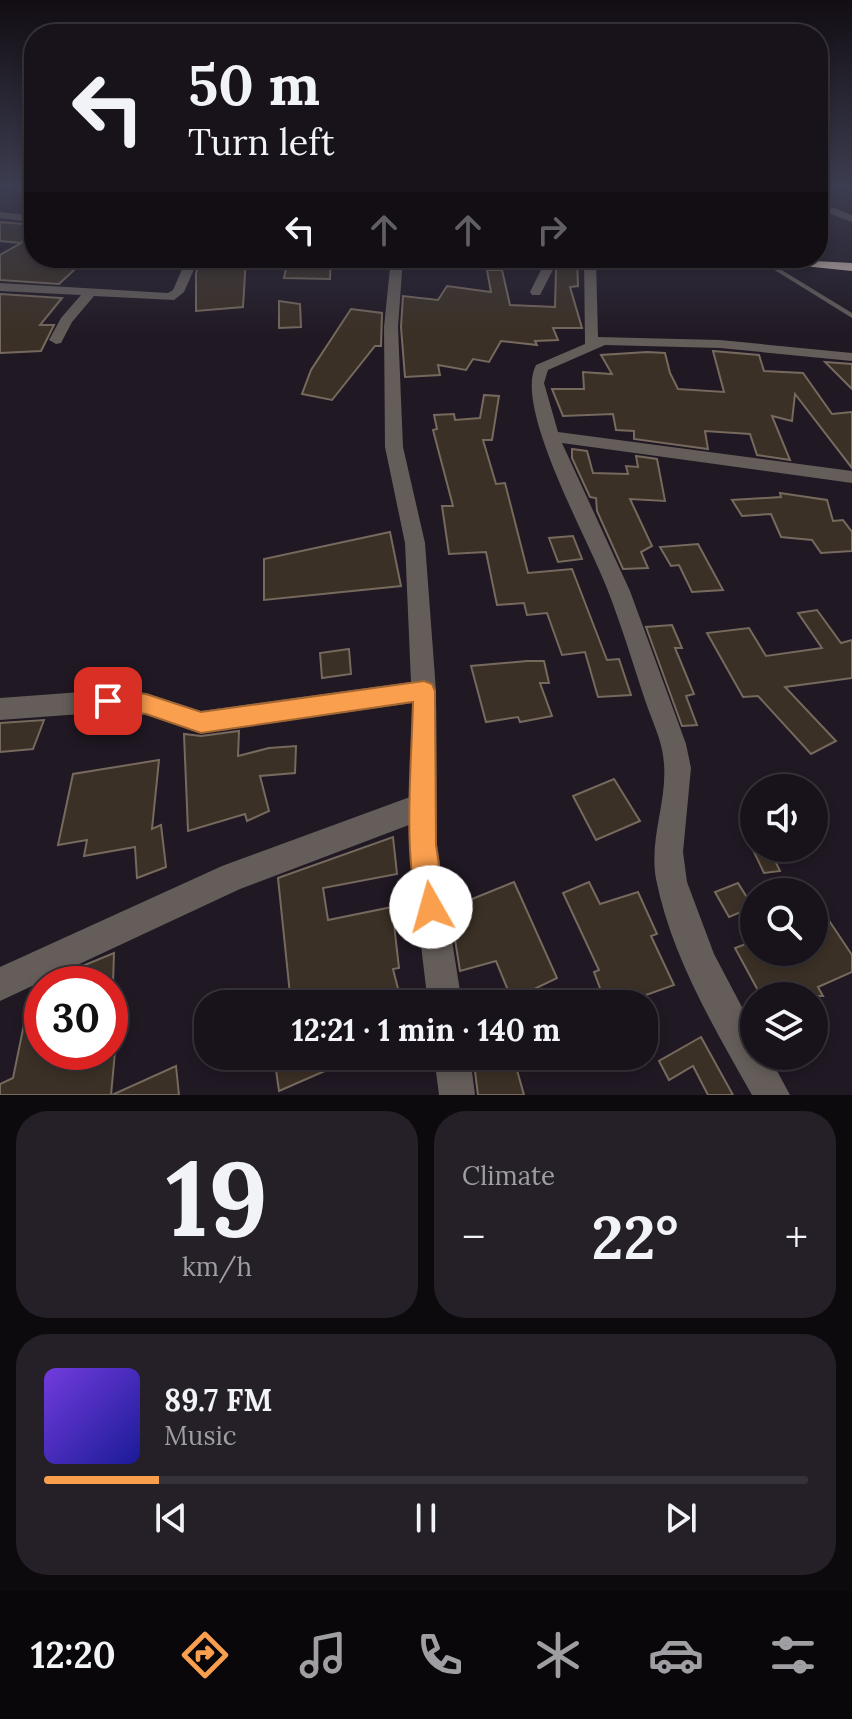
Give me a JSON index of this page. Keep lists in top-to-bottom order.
{
  "page": {
    "turn": ["50 m", "Turn left"],
    "limit": "30",
    "trip": "12:21 · 1 min · 140 m",
    "tile": [
      ["19", "km/h"],
      "Climate"
    ],
    "heat": ["−", "22°", "+"],
    "song": ["89.7 FM", "Music"],
    "tabs": "12:20"
  }
}
